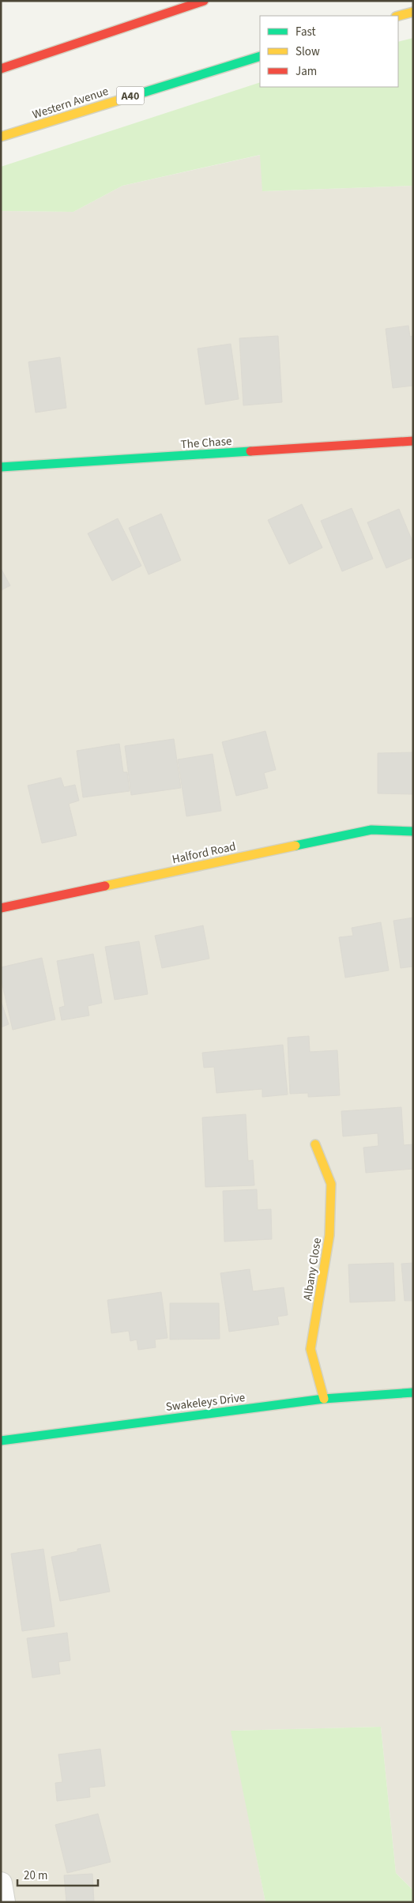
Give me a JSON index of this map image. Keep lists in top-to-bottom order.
{
  "streets": {
    "main road": [
      "A40",
      "Western Avenue",
      "The Chase",
      "Halford Road",
      "Albany Close",
      "Swakeleys Drive"
    ]
  },
  "crossings": [
    ["Albany Close", "Swakeleys Drive"]
  ],
  "legend": ["Fast", "Slow", "Jam"],
  "scale_bar": "20 m"
}
